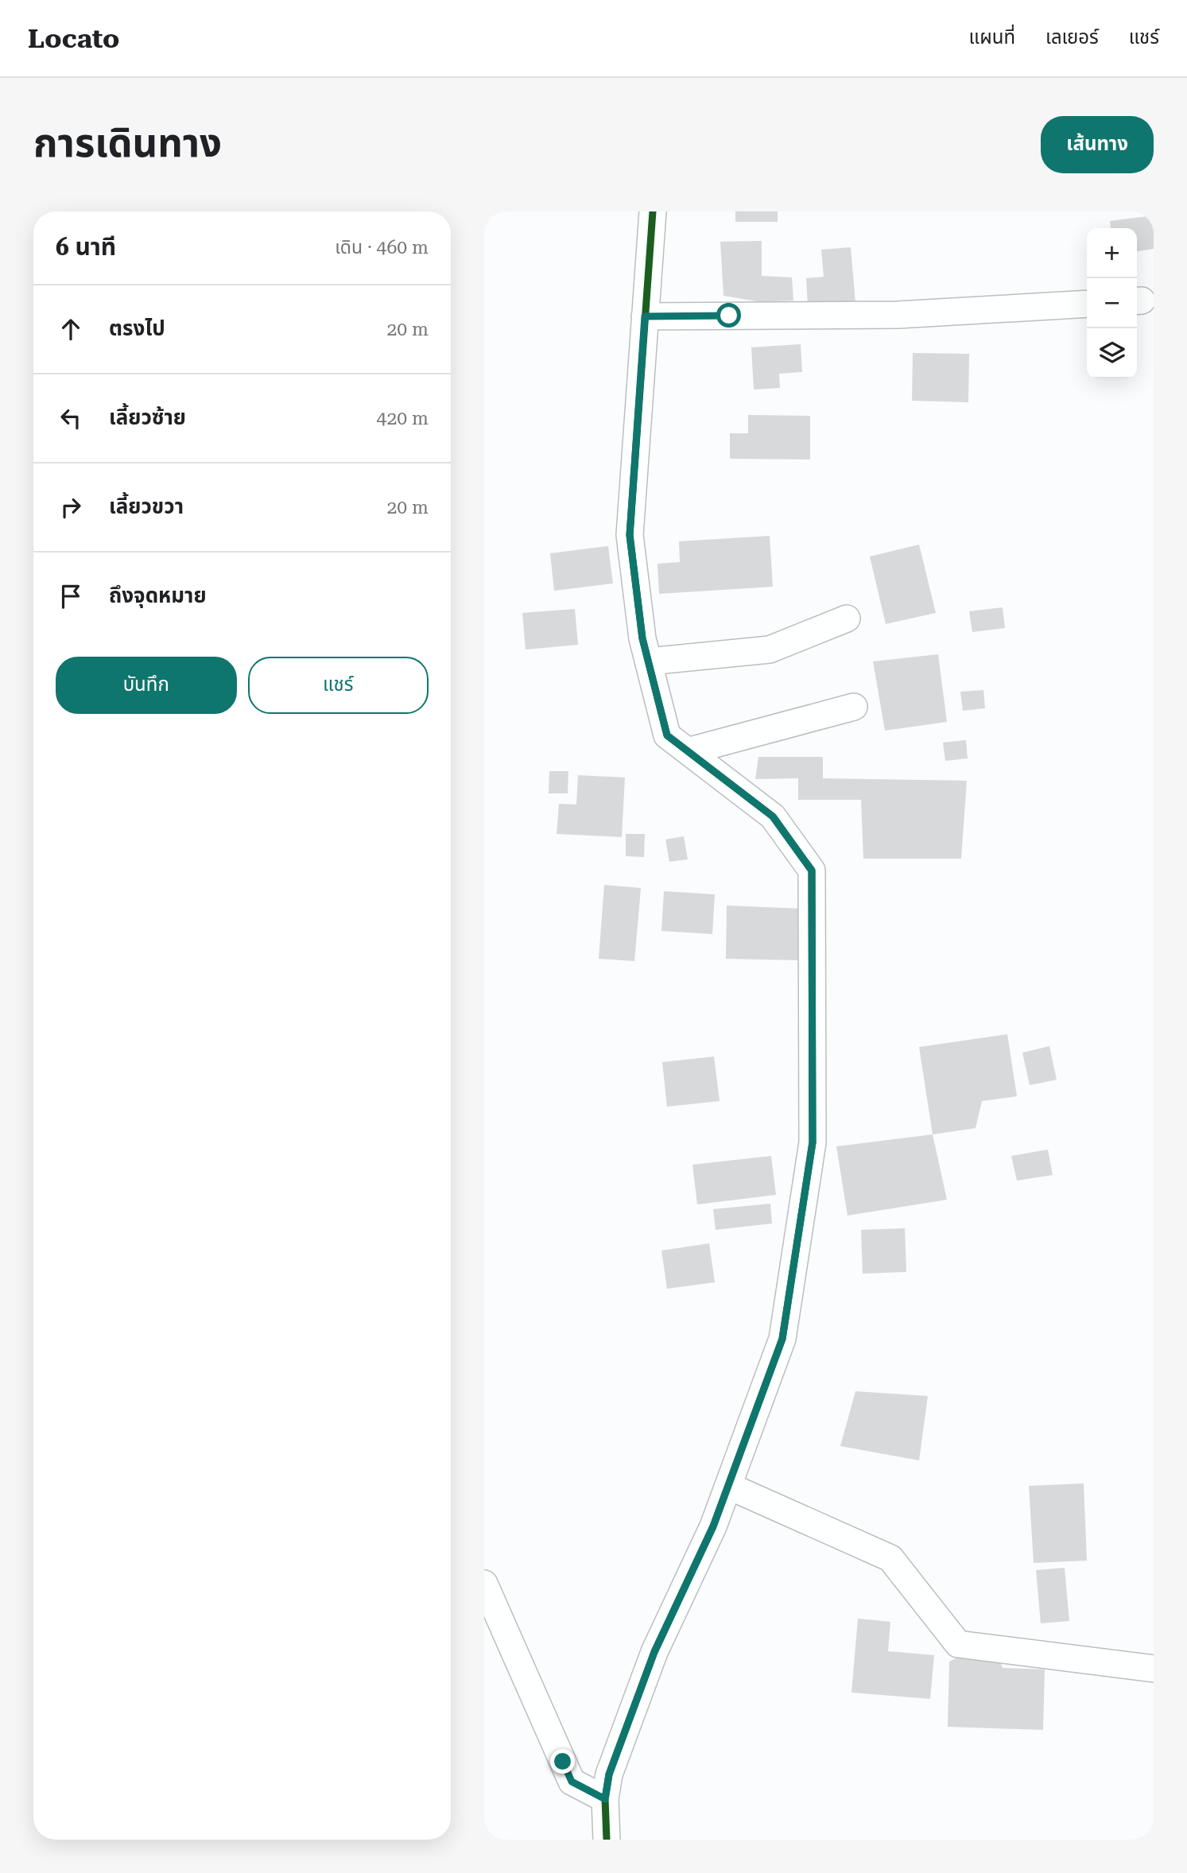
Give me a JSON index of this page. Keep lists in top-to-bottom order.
{
  "page": {
    "header": "Locato",
    "nav": ["แผนที่", "เลเยอร์", "แชร์"],
    "title": "การเดินทาง",
    "buttons": [
      "เส้นทาง",
      ["บันทึก", "แชร์"]
    ],
    "heading": ["6 นาที", "เดิน · 460 m"],
    "map_buttons": ["+", "−"],
    "list": [
      ["ตรงไป", "20 m"],
      ["เลี้ยวซ้าย", "420 m"],
      ["เลี้ยวขวา", "20 m"],
      "ถึงจุดหมาย"
    ]
  }
}
